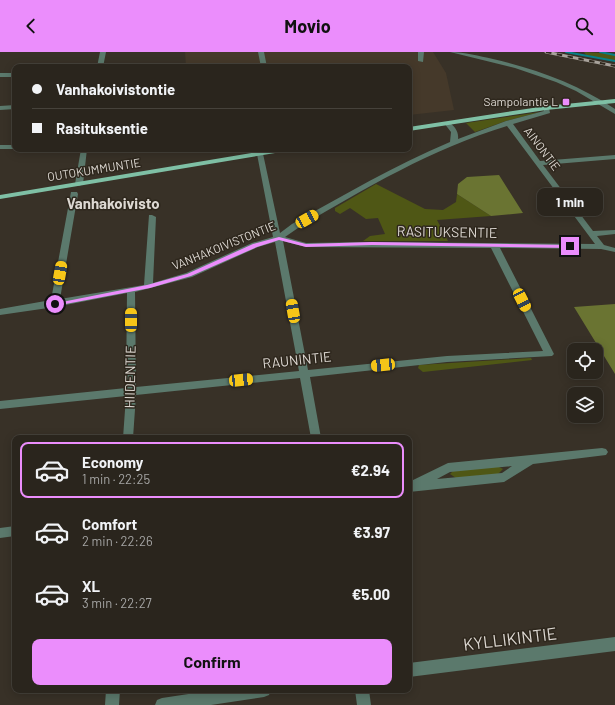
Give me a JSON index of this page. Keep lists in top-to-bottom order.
{
  "streets": {
    "main road": ["OUTOKUMMUNTIE"],
    "street": [
      "AINONTIE",
      "RASITUKSENTIE",
      "VANHAKOIVISTONTIE",
      "RAUNINTIE",
      "HIIDENTIE",
      "KYLLIKINTIE"
    ]
  },
  "crossings": [
    ["AINONTIE", "RASITUKSENTIE"],
    ["AINONTIE", "VANHAKOIVISTONTIE"],
    ["RASITUKSENTIE", "VANHAKOIVISTONTIE"],
    ["RASITUKSENTIE", "RAUNINTIE"],
    ["VANHAKOIVISTONTIE", "HIIDENTIE"],
    ["RAUNINTIE", "HIIDENTIE"]
  ],
  "districts": ["Vanhakoivisto"],
  "places": {
    "transit": ["Sampolantie L"]
  },
  "page": {
    "header": "Movio",
    "banner": ["Vanhakoivistontie", "Rasituksentie"],
    "bubble": "1 min",
    "list": [
      {
        "name": "Economy",
        "note": "1 min · 22:25",
        "value": "€2.94"
      },
      {
        "name": "Comfort",
        "note": "2 min · 22:26",
        "value": "€3.97"
      },
      {
        "name": "XL",
        "note": "3 min · 22:27",
        "value": "€5.00"
      }
    ],
    "buttons": "Confirm"
  }
}
